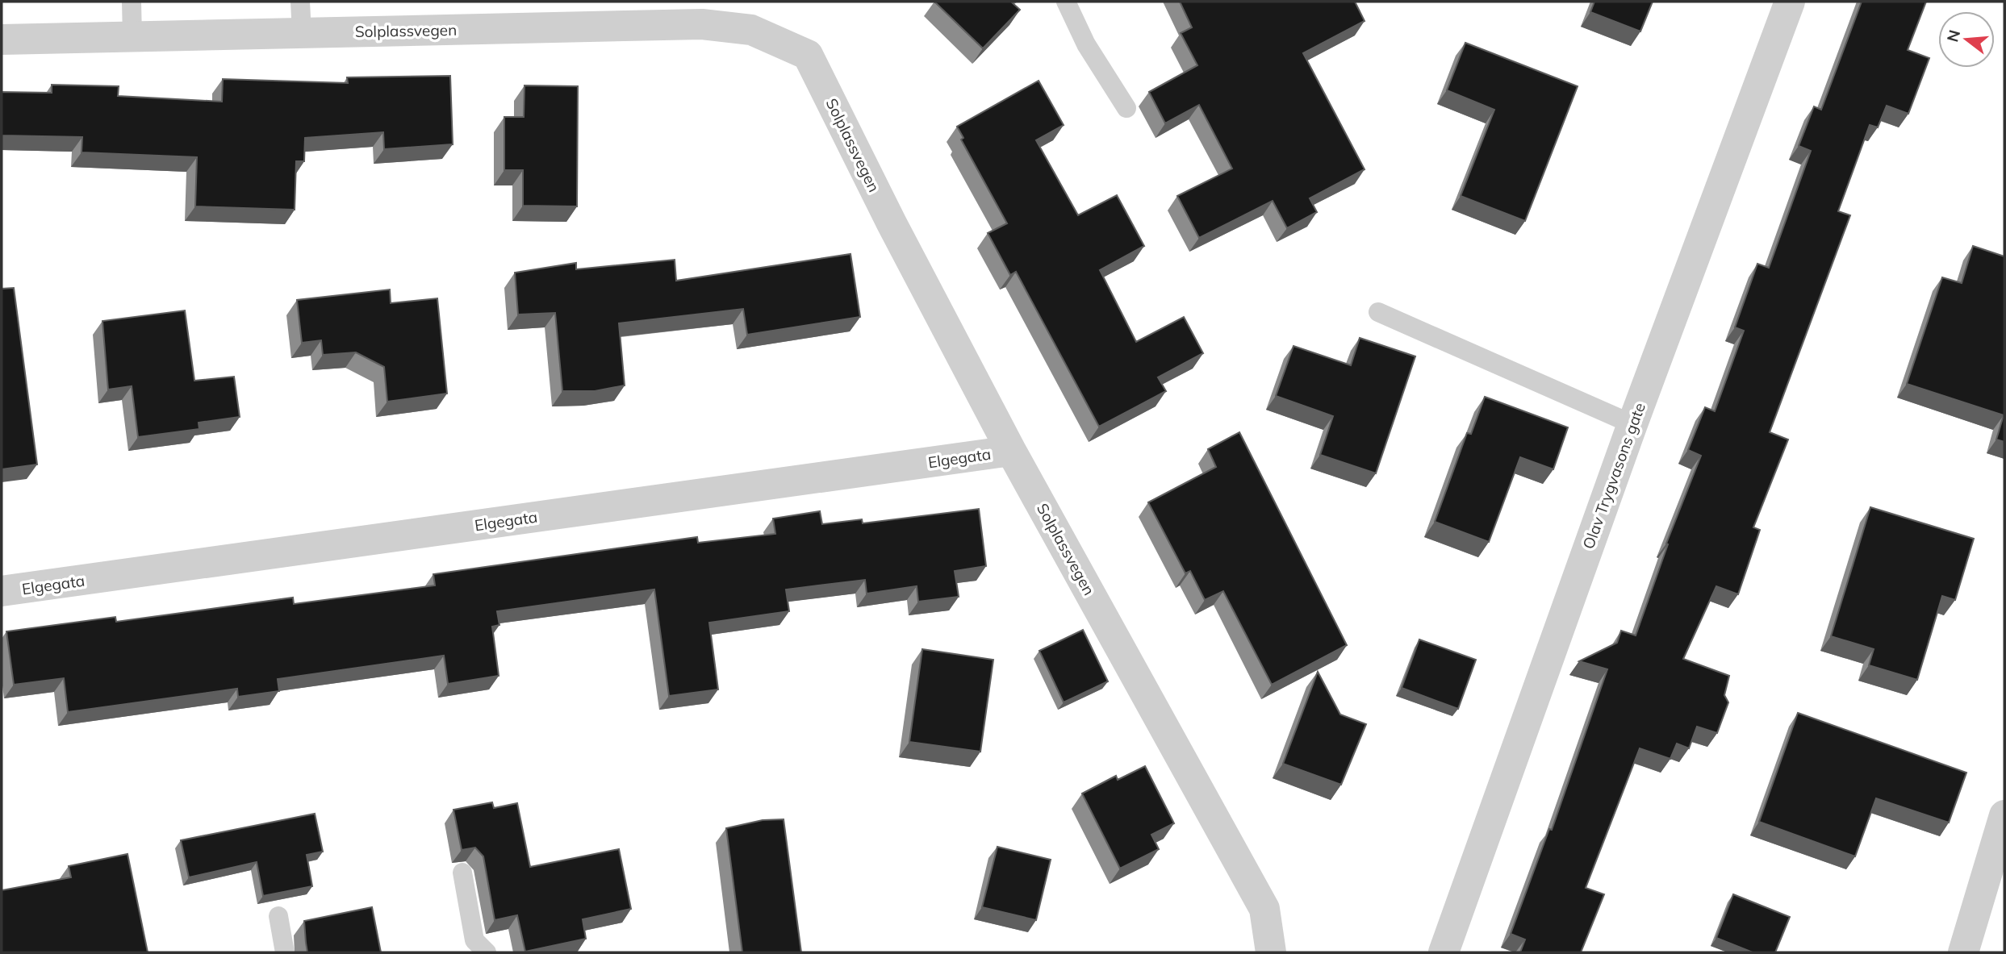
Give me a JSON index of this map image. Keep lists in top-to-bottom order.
{
  "streets": {
    "street": ["Solplassvegen", "Elgegata", "Olav Trygvasons gate"]
  },
  "crossings": [
    ["Solplassvegen", "Elgegata"]
  ],
  "north": "left"
}
